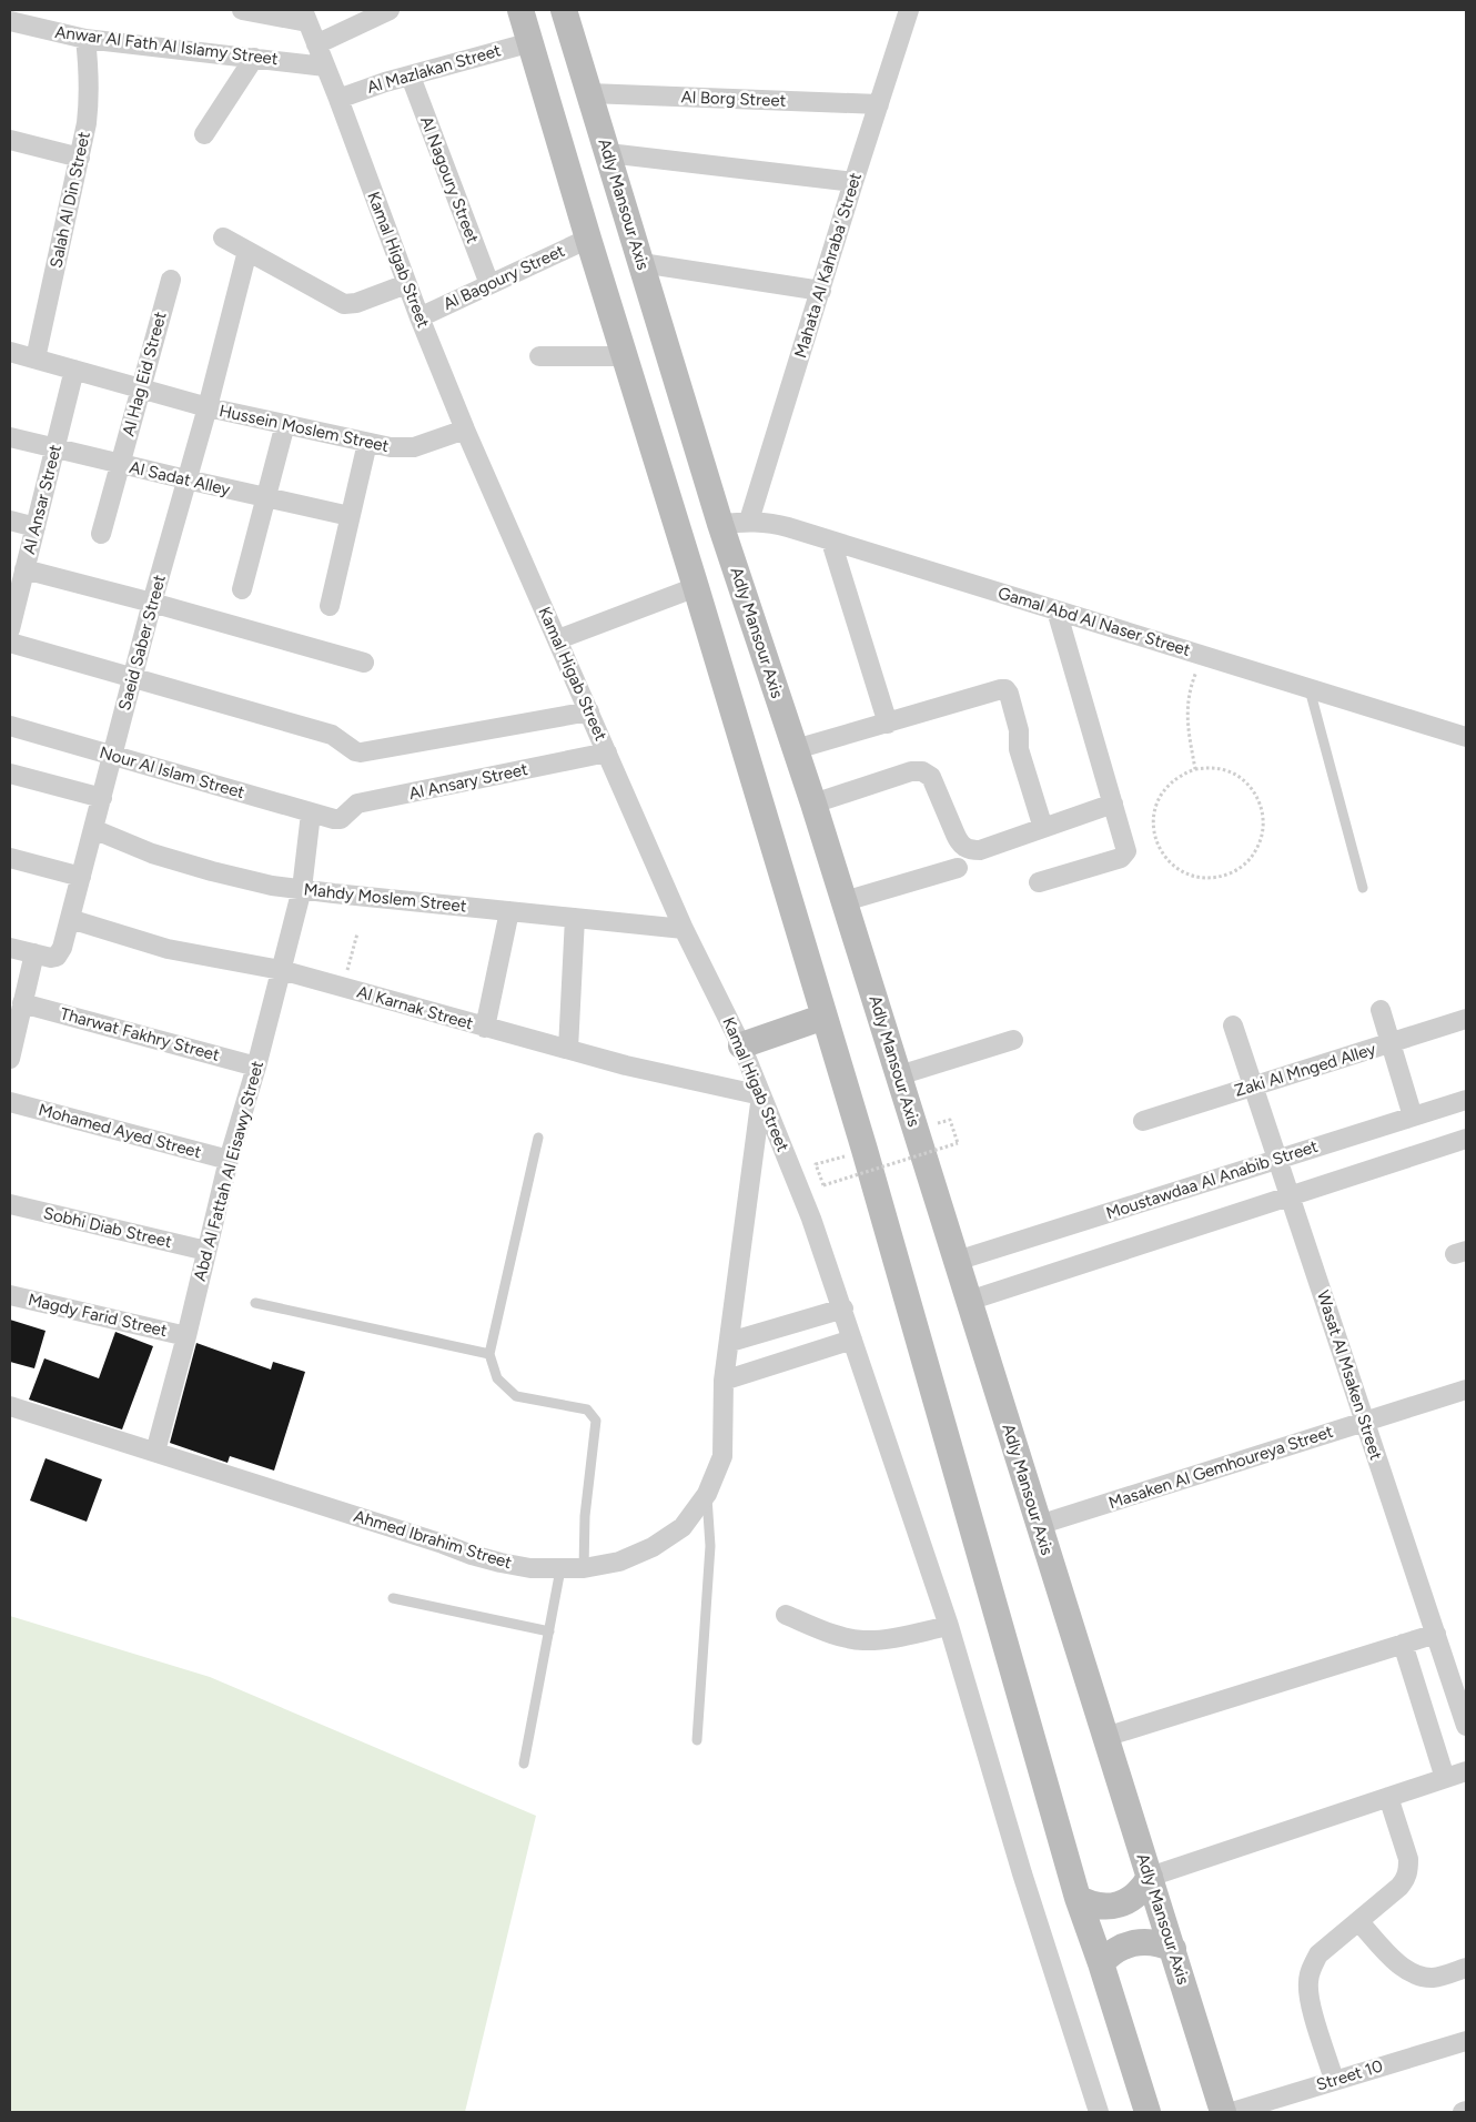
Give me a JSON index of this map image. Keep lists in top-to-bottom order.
{
  "streets": {
    "main road": ["Adly Mansour Axis"],
    "street": [
      "Anwar Al Fath Al Islamy Street",
      "Al Mazlakan Street",
      "Al Borg Street",
      "Al Nagoury Street",
      "Salah Al Din Street",
      "Kamal Higab Street",
      "Mahata Al Kahraba' Street",
      "Al Bagoury Street",
      "Al Hag Eid Street",
      "Hussein Moslem Street",
      "Al Sadat Alley",
      "Al Ansar Street",
      "Gamal Abd Al Naser Street",
      "Saeid Saber Street",
      "Nour Al Islam Street",
      "Al Ansary Street",
      "Mahdy Moslem Street",
      "Al Karnak Street",
      "Tharwat Fakhry Street",
      "Zaki Al Mnged Alley",
      "Mohamed Ayed Street",
      "Abd Al Fattah Al Eisawy Street",
      "Moustawdaa Al Anabib Street",
      "Sobhi Diab Street",
      "Magdy Farid Street",
      "Wasat Al Msaken Street",
      "Masaken Al Gemhoureya Street",
      "Ahmed Ibrahim Street",
      "Street 10"
    ]
  },
  "crossings": [
    ["Anwar Al Fath Al Islamy Street", "Salah Al Din Street"],
    ["Anwar Al Fath Al Islamy Street", "Kamal Higab Street"],
    ["Al Mazlakan Street", "Al Nagoury Street"],
    ["Al Mazlakan Street", "Kamal Higab Street"],
    ["Al Borg Street", "Adly Mansour Axis"],
    ["Al Borg Street", "Mahata Al Kahraba' Street"],
    ["Al Nagoury Street", "Al Bagoury Street"],
    ["Salah Al Din Street", "Hussein Moslem Street"],
    ["Adly Mansour Axis", "Gamal Abd Al Naser Street"],
    ["Adly Mansour Axis", "Moustawdaa Al Anabib Street"],
    ["Adly Mansour Axis", "Masaken Al Gemhoureya Street"],
    ["Kamal Higab Street", "Al Bagoury Street"],
    ["Kamal Higab Street", "Hussein Moslem Street"],
    ["Kamal Higab Street", "Al Ansary Street"],
    ["Kamal Higab Street", "Mahdy Moslem Street"],
    ["Kamal Higab Street", "Al Karnak Street"],
    ["Kamal Higab Street", "Ahmed Ibrahim Street"],
    ["Mahata Al Kahraba' Street", "Gamal Abd Al Naser Street"],
    ["Al Hag Eid Street", "Hussein Moslem Street"],
    ["Al Hag Eid Street", "Al Sadat Alley"],
    ["Hussein Moslem Street", "Al Ansar Street"],
    ["Hussein Moslem Street", "Saeid Saber Street"],
    ["Al Sadat Alley", "Al Ansar Street"],
    ["Al Sadat Alley", "Saeid Saber Street"],
    ["Saeid Saber Street", "Nour Al Islam Street"],
    ["Saeid Saber Street", "Mahdy Moslem Street"],
    ["Saeid Saber Street", "Al Karnak Street"],
    ["Nour Al Islam Street", "Al Ansary Street"],
    ["Nour Al Islam Street", "Abd Al Fattah Al Eisawy Street"],
    ["Mahdy Moslem Street", "Abd Al Fattah Al Eisawy Street"],
    ["Al Karnak Street", "Abd Al Fattah Al Eisawy Street"],
    ["Al Karnak Street", "Ahmed Ibrahim Street"],
    ["Tharwat Fakhry Street", "Abd Al Fattah Al Eisawy Street"],
    ["Zaki Al Mnged Alley", "Wasat Al Msaken Street"],
    ["Mohamed Ayed Street", "Abd Al Fattah Al Eisawy Street"],
    ["Abd Al Fattah Al Eisawy Street", "Sobhi Diab Street"],
    ["Abd Al Fattah Al Eisawy Street", "Magdy Farid Street"],
    ["Abd Al Fattah Al Eisawy Street", "Ahmed Ibrahim Street"],
    ["Moustawdaa Al Anabib Street", "Wasat Al Msaken Street"],
    ["Wasat Al Msaken Street", "Masaken Al Gemhoureya Street"]
  ]
}
